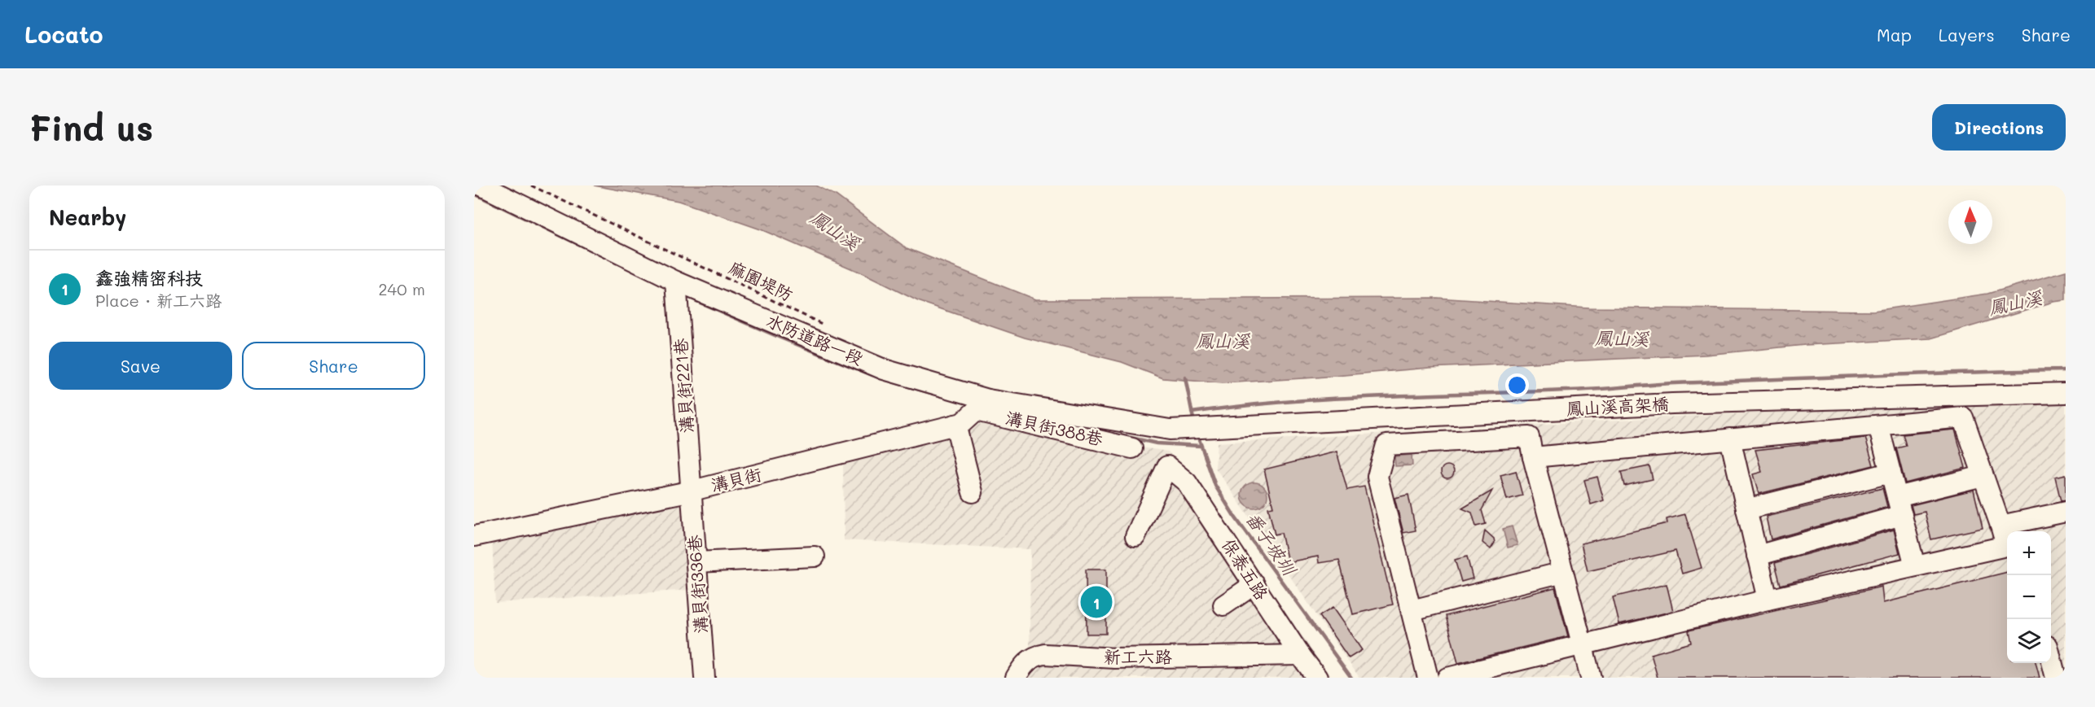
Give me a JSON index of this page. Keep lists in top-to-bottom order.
{
  "streets": {
    "street": [
      "水防道路一段",
      "溝貝街221巷",
      "鳳山溪高架橋",
      "溝貝街388巷",
      "溝貝街",
      "保泰五路",
      "溝貝街336巷",
      "新工六路"
    ],
    "path": ["麻園堤防"]
  },
  "crossings": [
    ["水防道路一段", "溝貝街221巷"],
    ["水防道路一段", "鳳山溪高架橋"],
    ["水防道路一段", "溝貝街388巷"],
    ["水防道路一段", "溝貝街"],
    ["溝貝街221巷", "溝貝街"],
    ["溝貝街221巷", "溝貝街336巷"],
    ["溝貝街388巷", "溝貝街"],
    ["溝貝街", "溝貝街336巷"],
    ["保泰五路", "新工六路"]
  ],
  "water": ["鳳山溪", "番子坡圳"],
  "north": "top",
  "page": {
    "header": "Locato",
    "nav": ["Map", "Layers", "Share"],
    "buttons": [
      "Directions",
      ["Save", "Share"]
    ],
    "title": "Find us",
    "heading": "Nearby",
    "list": [
      {
        "mark": "1",
        "name": "鑫強精密科技",
        "note": "Place · 新工六路",
        "value": "240 m"
      }
    ],
    "map_buttons": ["+", "−"],
    "pins": "1"
  }
}
